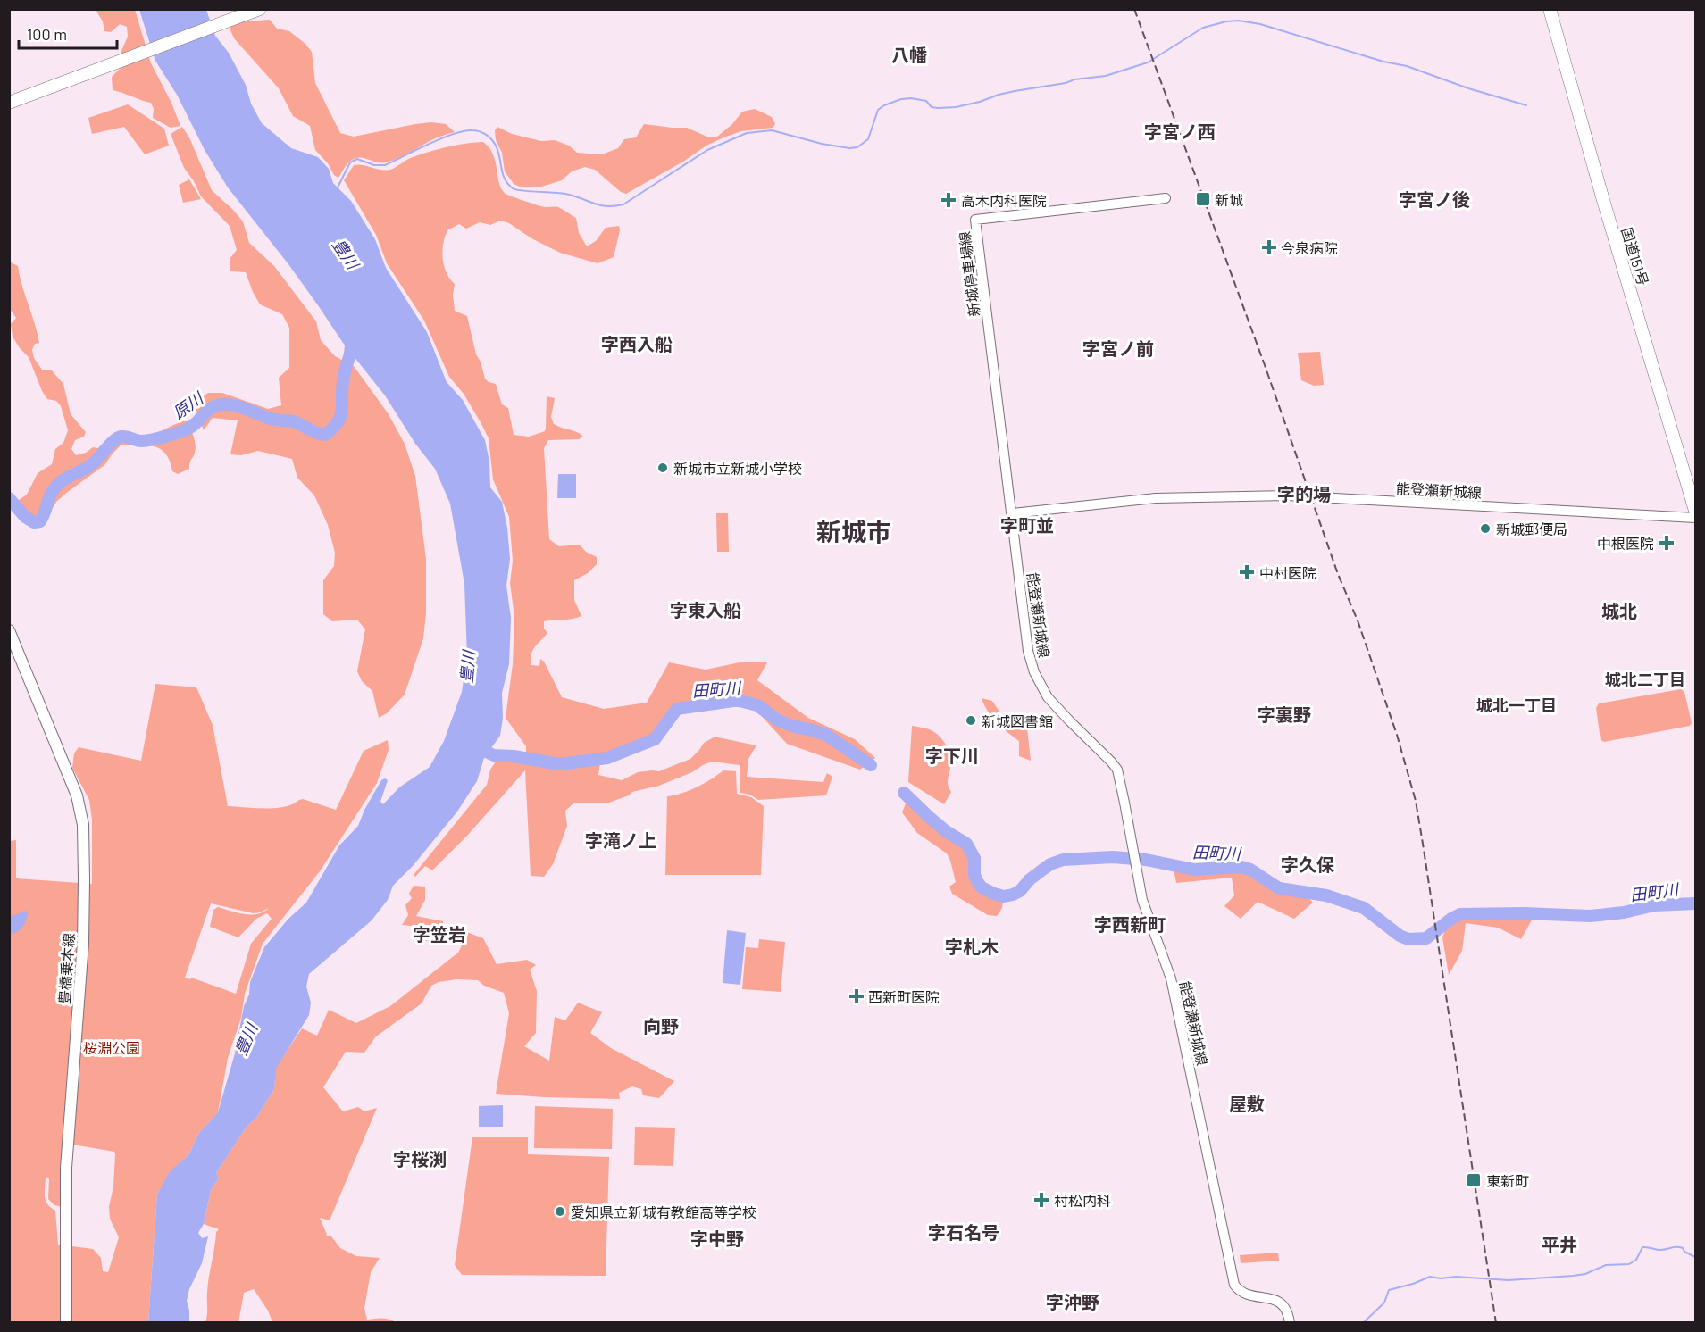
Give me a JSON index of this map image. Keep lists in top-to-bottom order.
{
  "streets": {
    "highway": ["国道151号"],
    "main road": ["新城停車場線", "能登瀬新城線", "豊橋乗本線"]
  },
  "crossings": [
    ["新城停車場線", "能登瀬新城線"]
  ],
  "districts": [
    "八幡",
    "字宮ノ西",
    "字宮ノ後",
    "字西入船",
    "字宮ノ前",
    "字的場",
    "字町並",
    "新城市",
    "字東入船",
    "城北",
    "城北二丁目",
    "城北一丁目",
    "字裏野",
    "字下川",
    "字滝ノ上",
    "字久保",
    "字西新町",
    "字笠岩",
    "字札木",
    "向野",
    "屋敷",
    "字桜渕",
    "字石名号",
    "字中野",
    "平井",
    "字沖野"
  ],
  "water": ["豊川", "原川", "田町川"],
  "parks": ["桜淵公園"],
  "places": {
    "transit": ["新城", "東新町"],
    "health": [
      "高木内科医院",
      "今泉病院",
      "中根医院",
      "中村医院",
      "西新町医院",
      "村松内科"
    ],
    "other": [
      "新城市立新城小学校",
      "新城郵便局",
      "新城図書館",
      "愛知県立新城有教館高等学校"
    ]
  },
  "scale_bar": "100 m"
}
